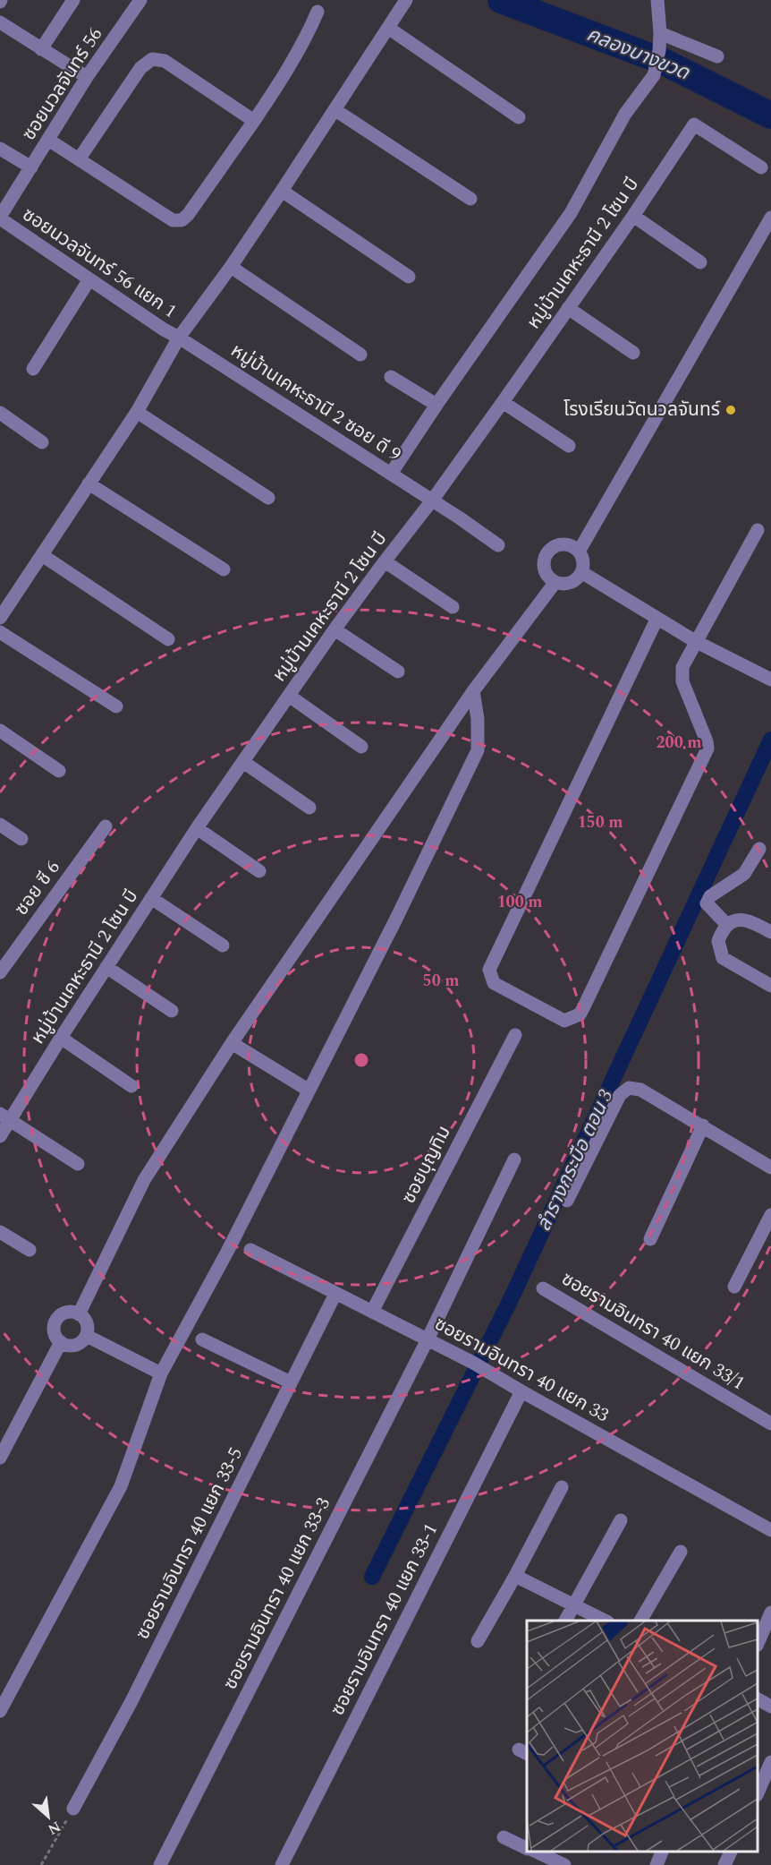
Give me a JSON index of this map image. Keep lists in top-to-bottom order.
{
  "streets": {
    "street": [
      "ซอยนวลจันทร์ 56",
      "หมู่บ้านเคหะธานี 2 โซน บี",
      "ซอยนวลจันทร์ 56 แยก 1",
      "หมู่บ้านเคหะธานี 2 ซอย ดี 9",
      "ซอย ซี 6",
      "ซอยบุญทิม",
      "ซอยรามอินทรา 40 แยก 33/1",
      "ซอยรามอินทรา 40 แยก 33",
      "ซอยรามอินทรา 40 แยก 33-5",
      "ซอยรามอินทรา 40 แยก 33-3",
      "ซอยรามอินทรา 40 แยก 33-1"
    ]
  },
  "crossings": [
    ["ซอยนวลจันทร์ 56", "ซอยนวลจันทร์ 56 แยก 1"],
    ["หมู่บ้านเคหะธานี 2 โซน บี", "หมู่บ้านเคหะธานี 2 ซอย ดี 9"],
    ["ซอยนวลจันทร์ 56 แยก 1", "หมู่บ้านเคหะธานี 2 ซอย ดี 9"],
    ["ซอยบุญทิม", "ซอยรามอินทรา 40 แยก 33"],
    ["ซอยรามอินทรา 40 แยก 33", "ซอยรามอินทรา 40 แยก 33-5"],
    ["ซอยรามอินทรา 40 แยก 33", "ซอยรามอินทรา 40 แยก 33-3"],
    ["ซอยรามอินทรา 40 แยก 33", "ซอยรามอินทรา 40 แยก 33-1"]
  ],
  "water": ["คลองบางขวด", "ลำรางกระบือ ตอน 3"],
  "places": ["โรงเรียนวัดนวลจันทร์"],
  "north": "bottom right",
  "rings": [
    "200 m",
    "150 m",
    "100 m",
    "50 m"
  ]
}
